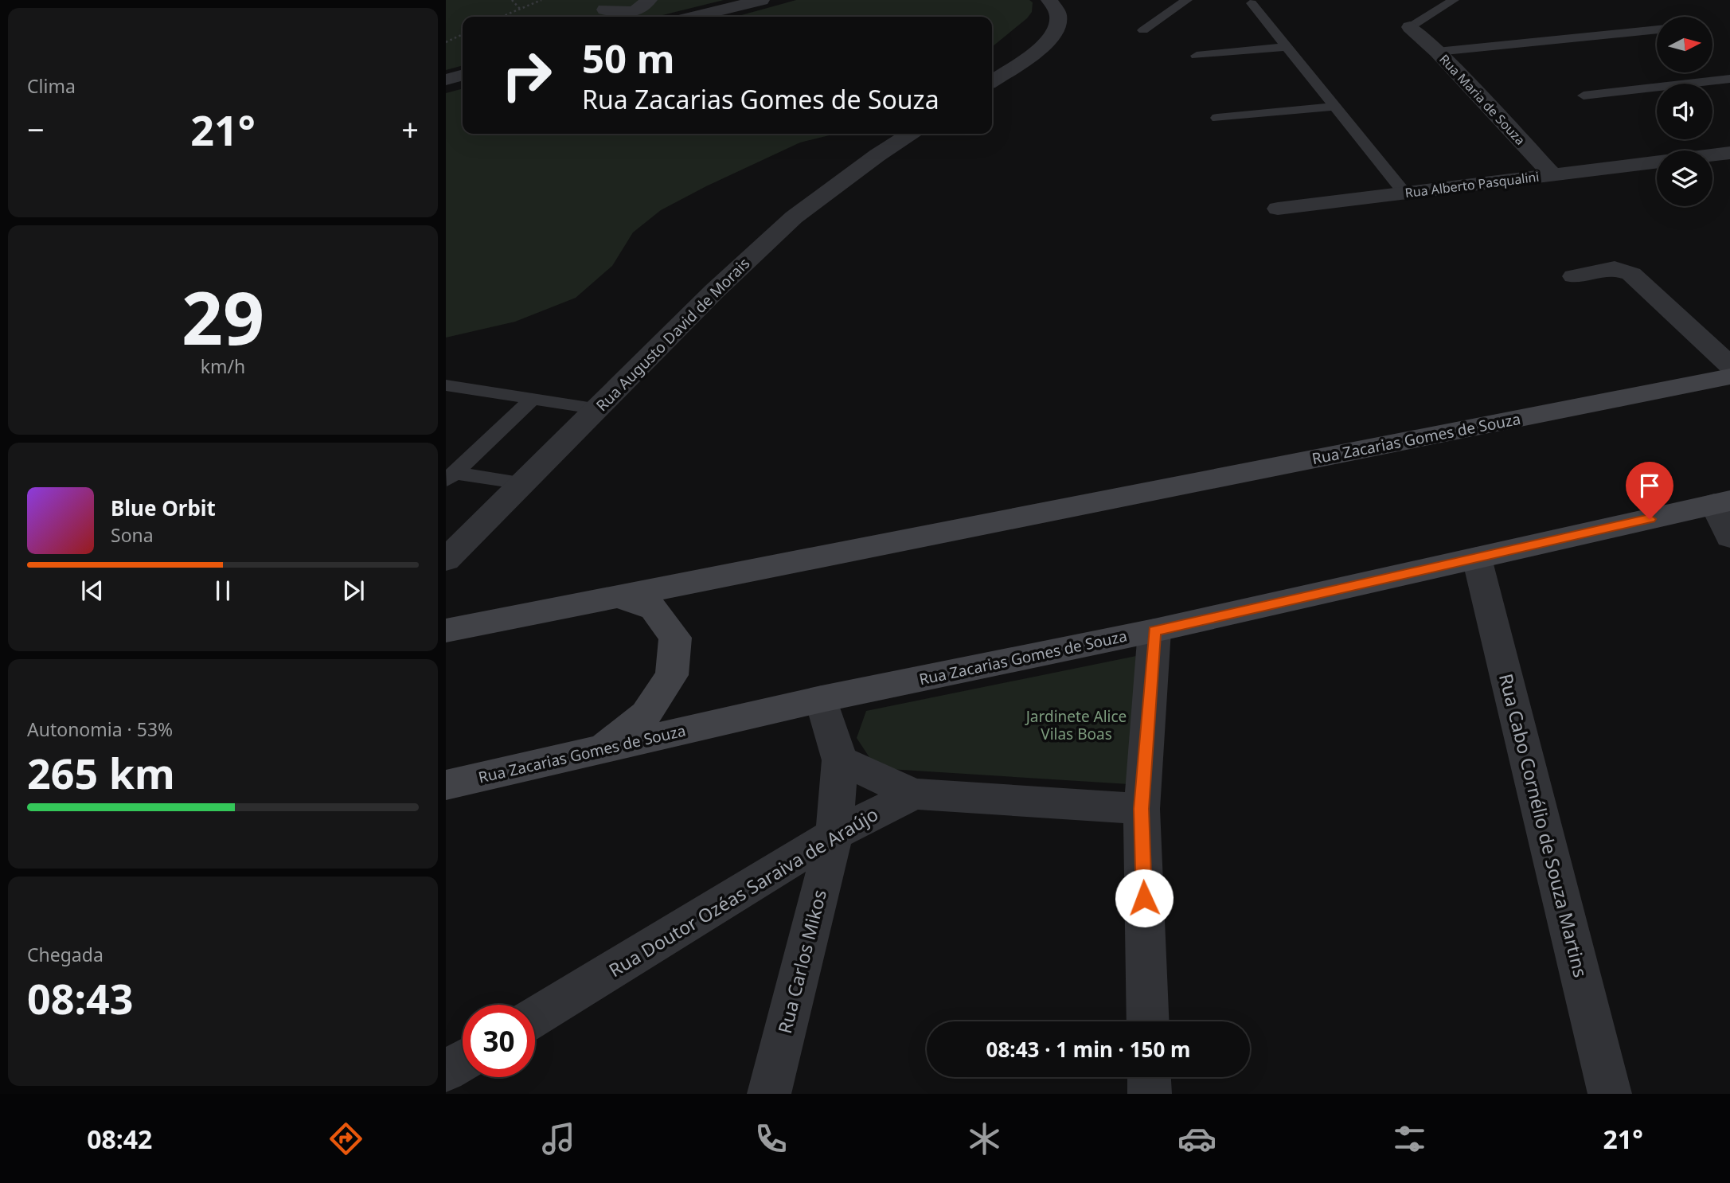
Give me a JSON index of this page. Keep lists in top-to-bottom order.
{
  "streets": {
    "main road": ["Rua Zacarias Gomes de Souza"],
    "street": [
      "Rua Maria de Souza",
      "Rua Alberto Pasqualini",
      "Rua Augusto David de Morais",
      "Rua Cabo Cornélio de Souza Martins",
      "Rua Doutor Ozéas Saraiva de Araújo",
      "Rua Carlos Mikos"
    ]
  },
  "crossings": [
    ["Rua Maria de Souza", "Rua Alberto Pasqualini"],
    ["Rua Zacarias Gomes de Souza", "Rua Cabo Cornélio de Souza Martins"],
    ["Rua Zacarias Gomes de Souza", "Rua Carlos Mikos"],
    ["Rua Doutor Ozéas Saraiva de Araújo", "Rua Carlos Mikos"]
  ],
  "parks": ["Jardinete Alice Vilas Boas"],
  "north": "right",
  "page": {
    "tile": [
      "Clima",
      ["29", "km/h"],
      ["Autonomia · 53%", "265 km"],
      ["Chegada", "08:43"]
    ],
    "turn": ["50 m", "Rua Zacarias Gomes de Souza"],
    "heat": ["−", "21°", "+"],
    "song": ["Blue Orbit", "Sona"],
    "limit": "30",
    "trip": "08:43 · 1 min · 150 m",
    "tabs": ["08:42", "21°"]
  }
}
